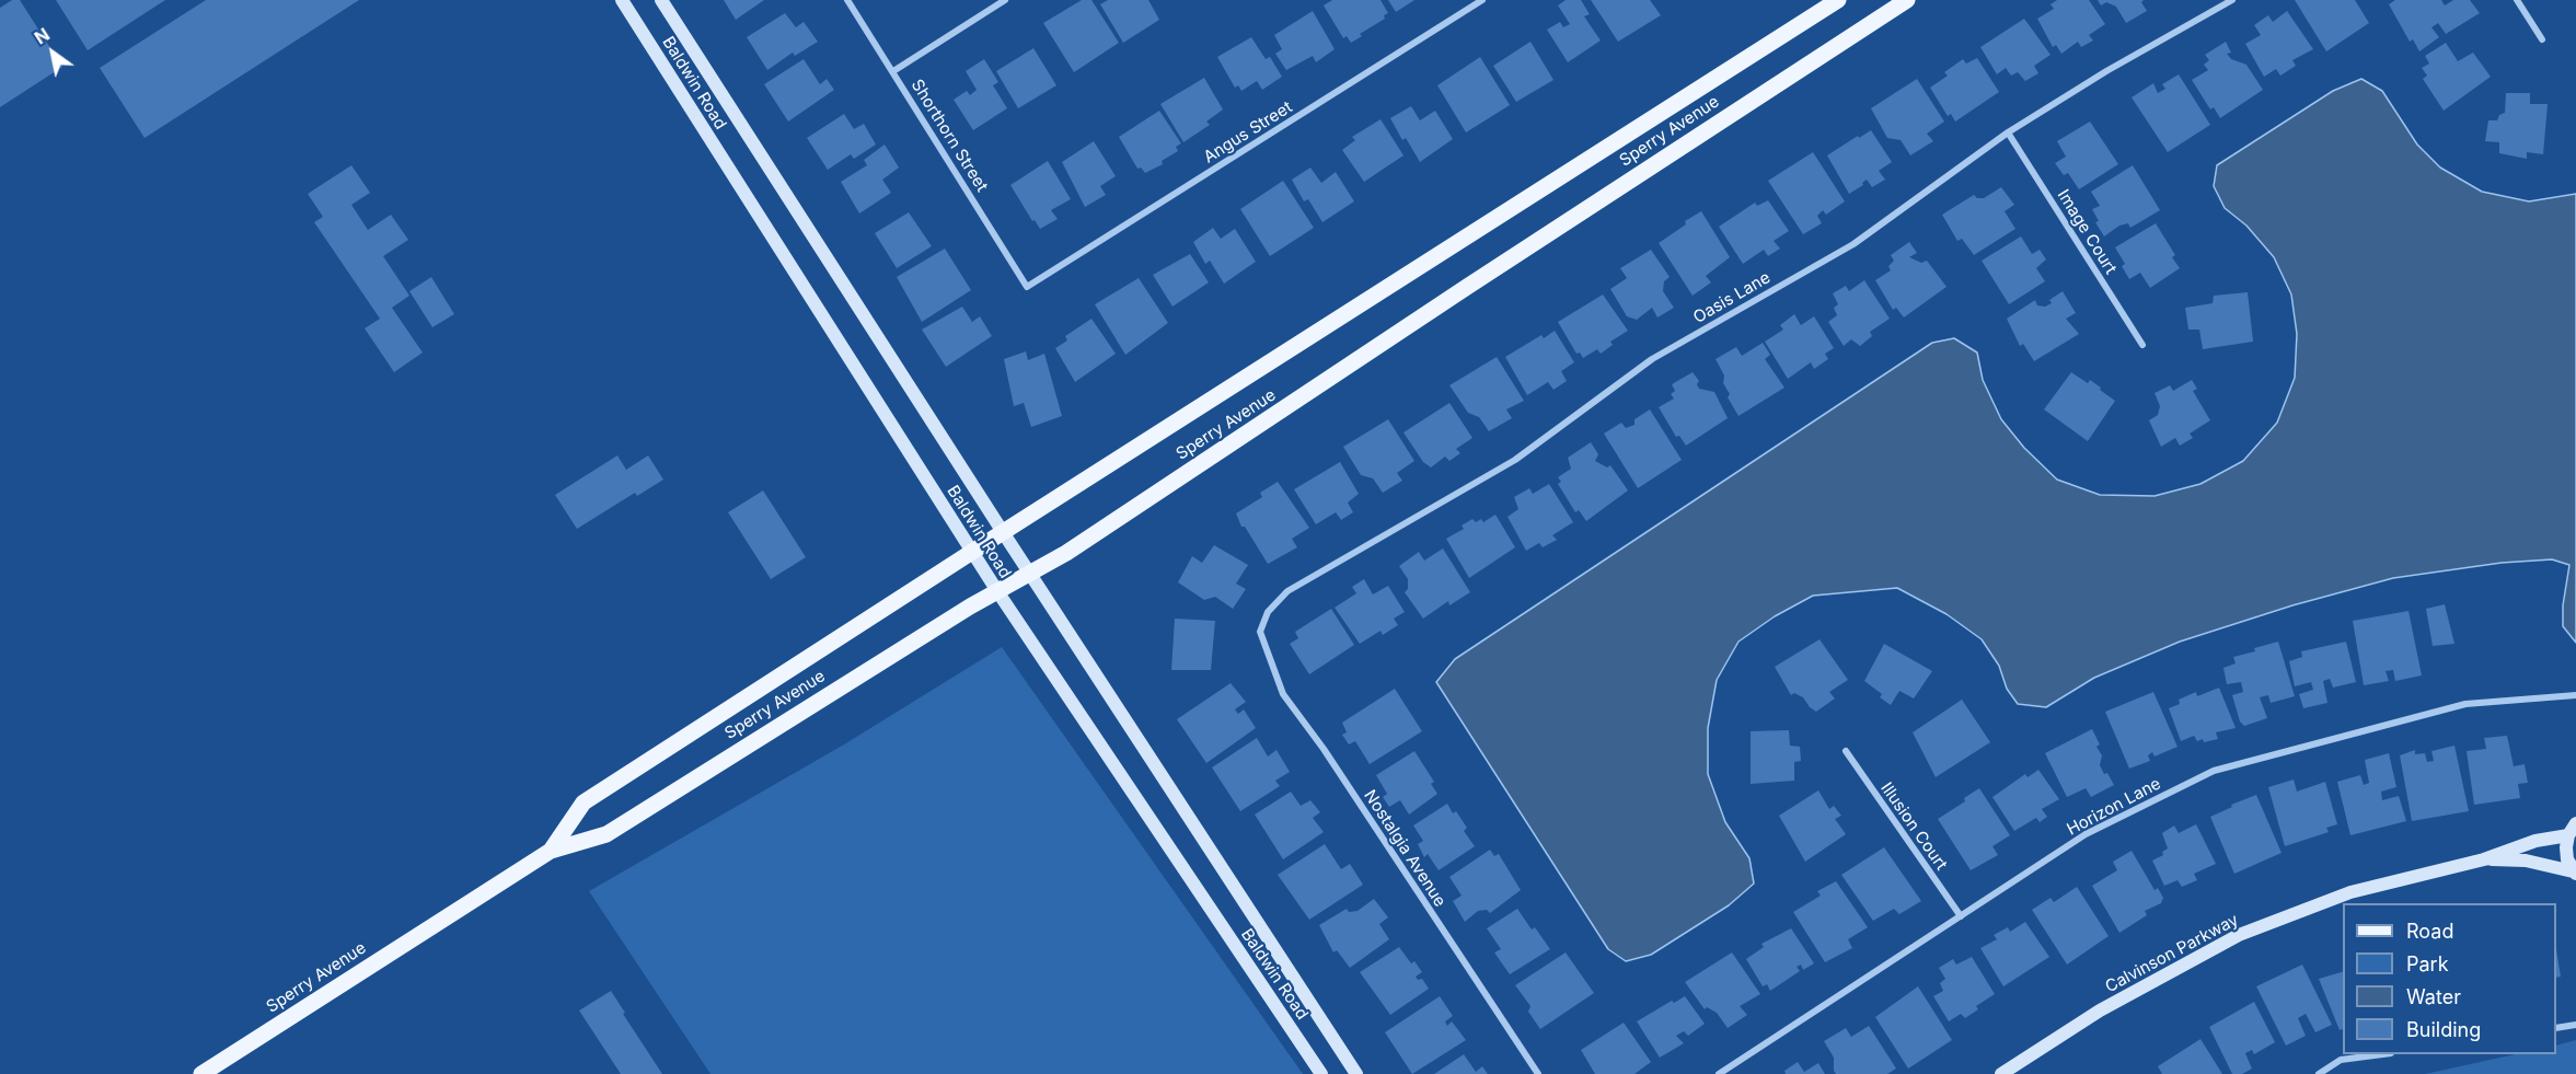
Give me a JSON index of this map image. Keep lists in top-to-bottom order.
{
  "streets": {
    "main road": ["Baldwin Road", "Sperry Avenue", "Calvinson Parkway"],
    "street": [
      "Angus Street",
      "Shorthorn Street",
      "Image Court",
      "Oasis Lane",
      "Horizon Lane",
      "Illusion Court",
      "Nostalgia Avenue"
    ]
  },
  "crossings": [
    ["Baldwin Road", "Sperry Avenue"],
    ["Angus Street", "Shorthorn Street"],
    ["Image Court", "Oasis Lane"],
    ["Oasis Lane", "Nostalgia Avenue"],
    ["Horizon Lane", "Illusion Court"]
  ],
  "legend": [
    "Road",
    "Park",
    "Water",
    "Building"
  ],
  "north": "top left"
}
